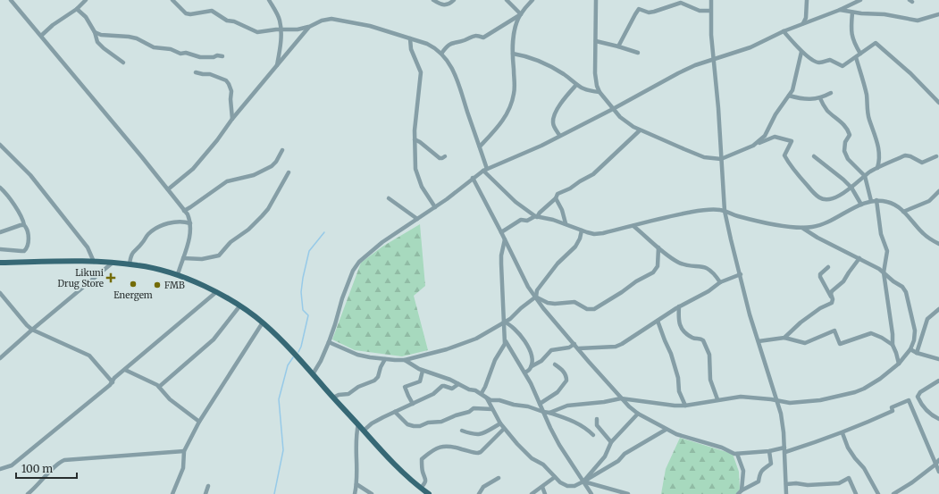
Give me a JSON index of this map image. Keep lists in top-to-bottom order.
{
  "places": {
    "health": ["Likuni Drug Store"],
    "other": ["Energem", "FMB"]
  },
  "scale_bar": "100 m"
}
